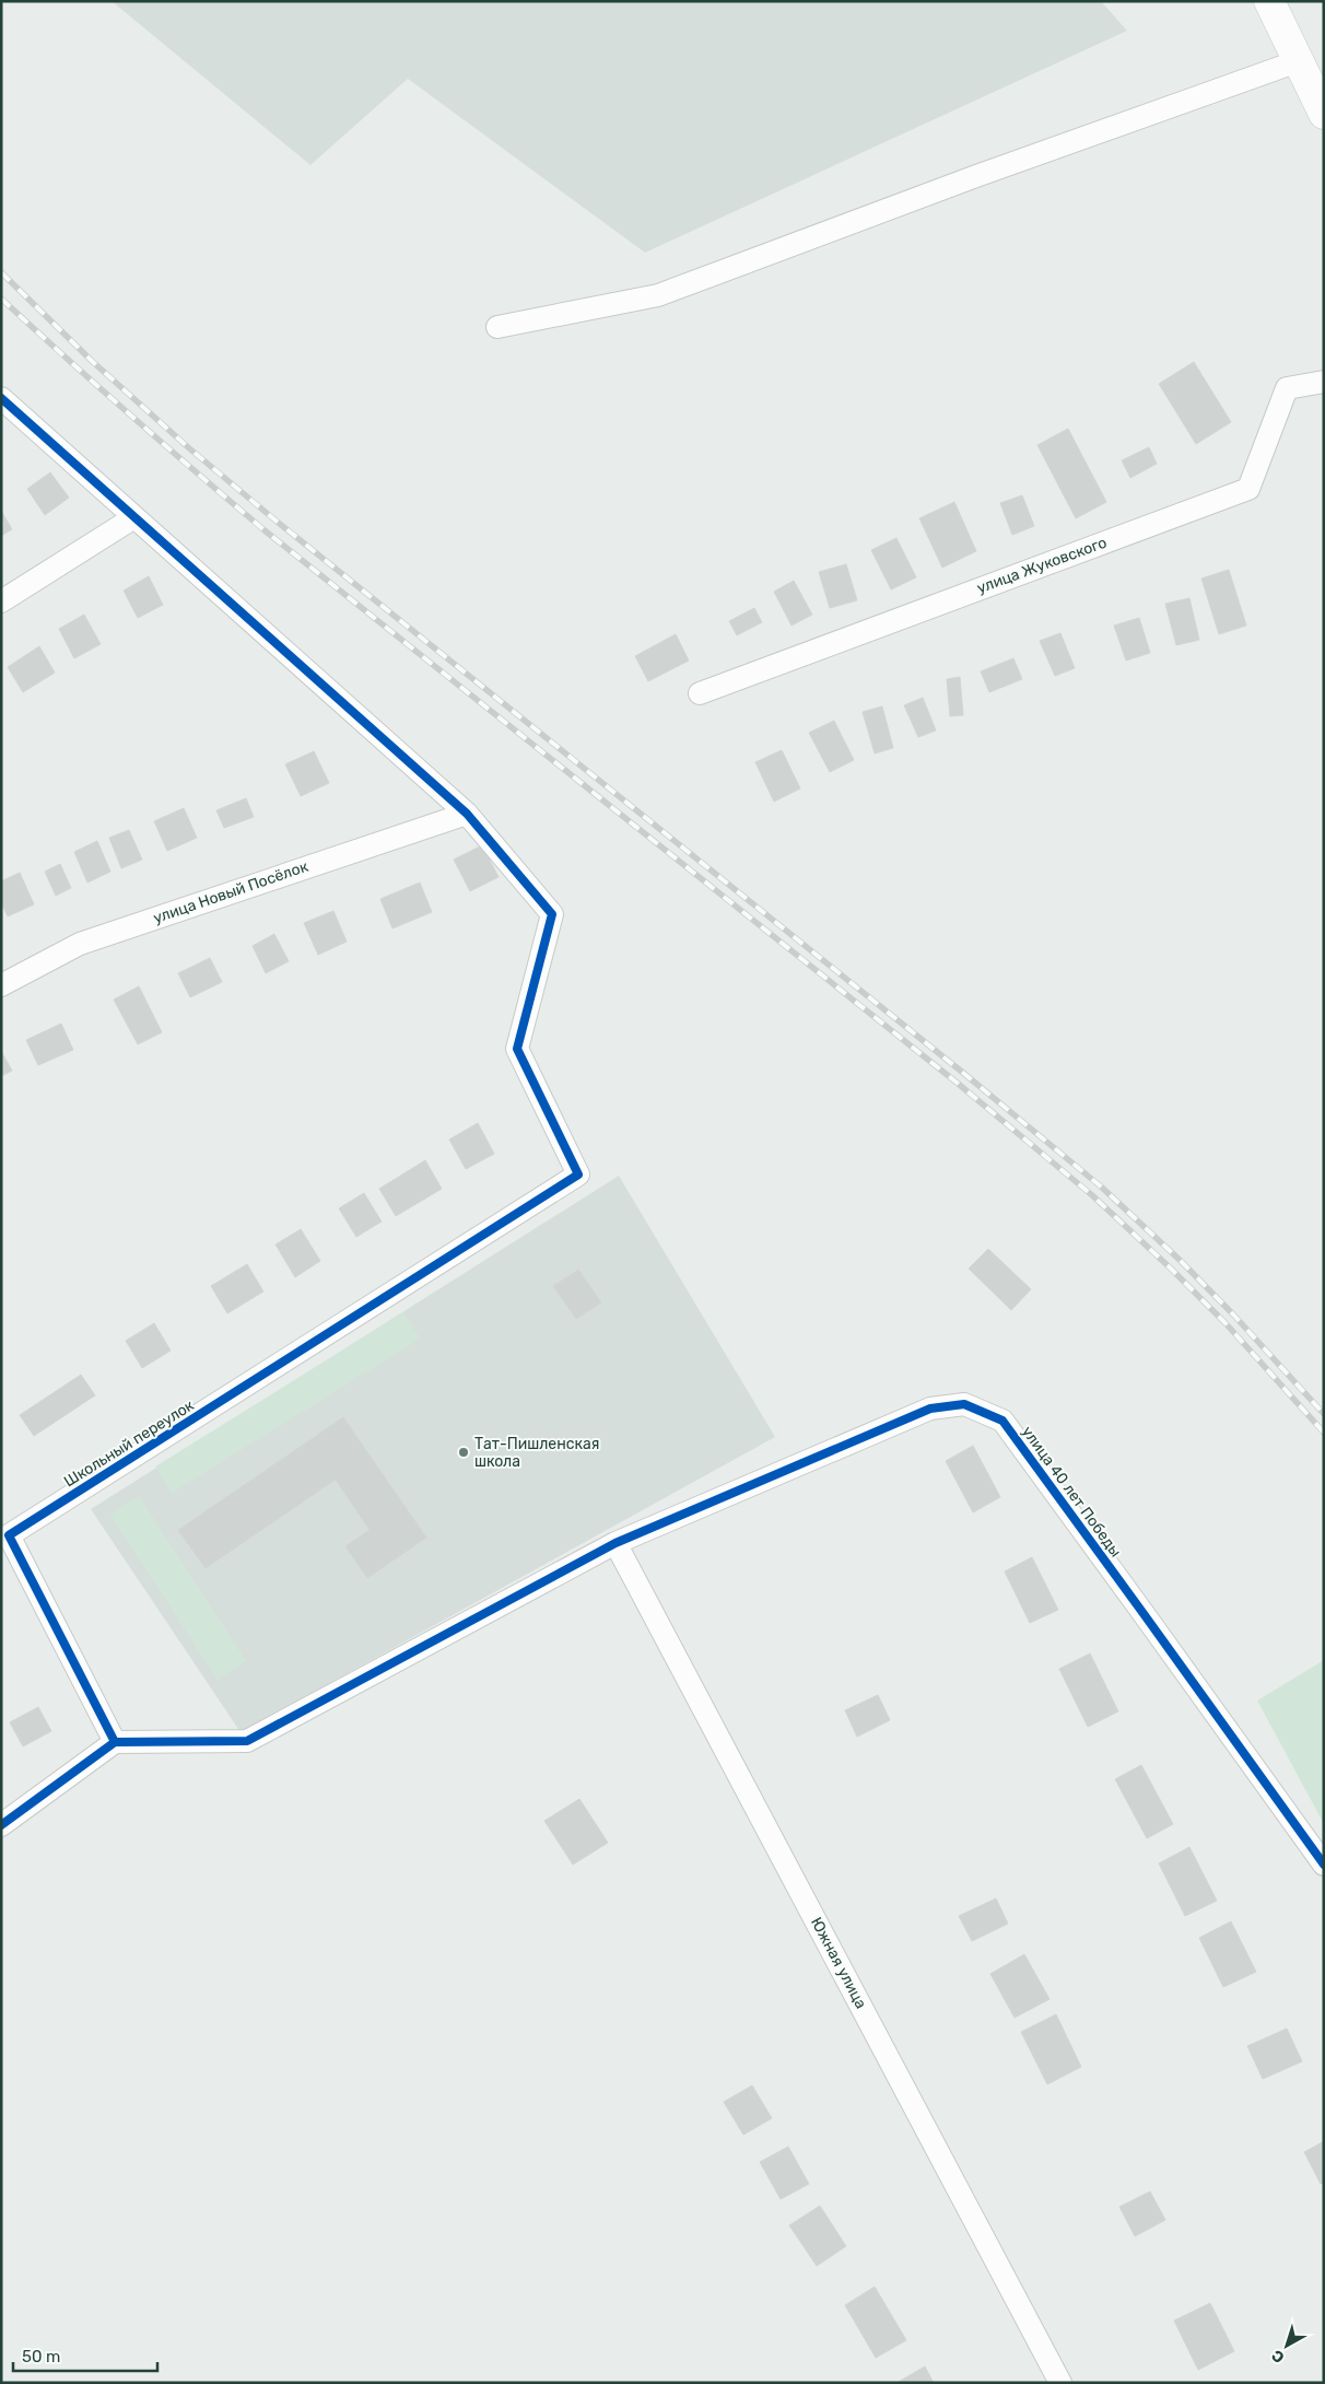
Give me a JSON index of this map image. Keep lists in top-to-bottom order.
{
  "streets": {
    "street": [
      "улица Жуковского",
      "улица Новый Посёлок",
      "Школьный переулок",
      "улица 40 лет Победы",
      "Южная улица"
    ]
  },
  "crossings": [
    ["улица Новый Посёлок", "Школьный переулок"],
    ["Школьный переулок", "улица 40 лет Победы"],
    ["улица 40 лет Победы", "Южная улица"]
  ],
  "places": ["Тат-Пишленская школа"],
  "scale_bar": "50 m",
  "north": "bottom left"
}
